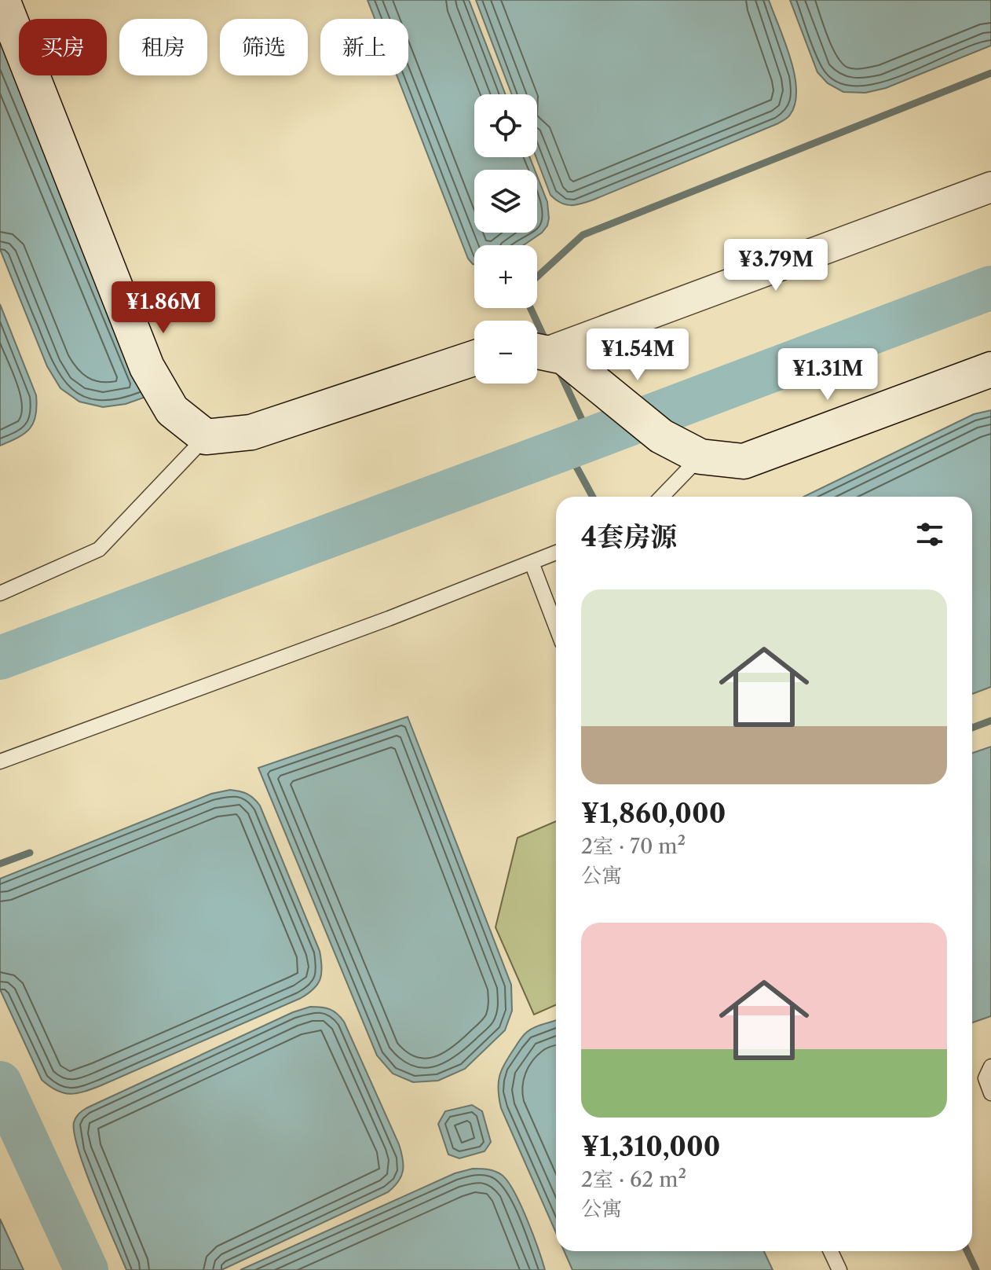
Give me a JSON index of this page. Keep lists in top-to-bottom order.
{
  "page": {
    "chip": [
      "买房",
      "租房",
      "筛选",
      "新上"
    ],
    "map_buttons": ["+", "−"],
    "price": [
      "¥3.79M",
      "¥1.86M",
      "¥1.54M",
      "¥1.31M"
    ],
    "heading": "4套房源",
    "list": [
      {
        "name": "¥1,860,000",
        "note": "2室 · 70 m² · 公寓"
      },
      {
        "name": "¥1,310,000",
        "note": "2室 · 62 m² · 公寓"
      }
    ]
  }
}
